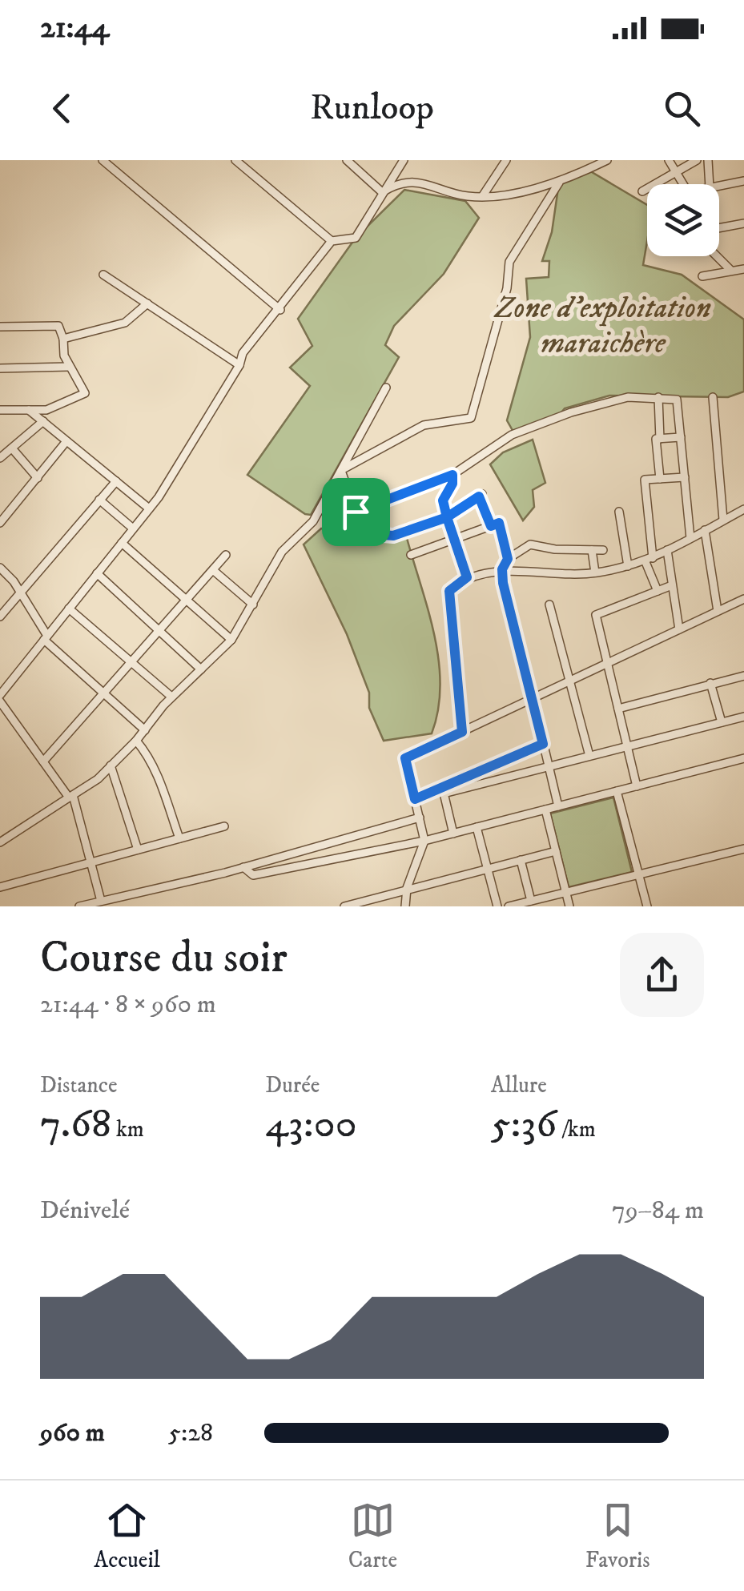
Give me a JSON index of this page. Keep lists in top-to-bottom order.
{
  "parks": ["Zone d'exploitation maraichère"],
  "page": {
    "status": "21:44",
    "header": "Runloop",
    "heading": ["Course du soir", "21:44 · 8 × 960 m"],
    "stats": [
      ["Distance", "7.68 km"],
      ["Durée", "43:00"],
      ["Allure", "5:36 /km"]
    ],
    "chart": ["Dénivelé", "79–84 m"],
    "list": [
      {
        "name": "960 m",
        "note": "5:28"
      }
    ],
    "tabs": ["Accueil", "Carte", "Favoris"]
  }
}
